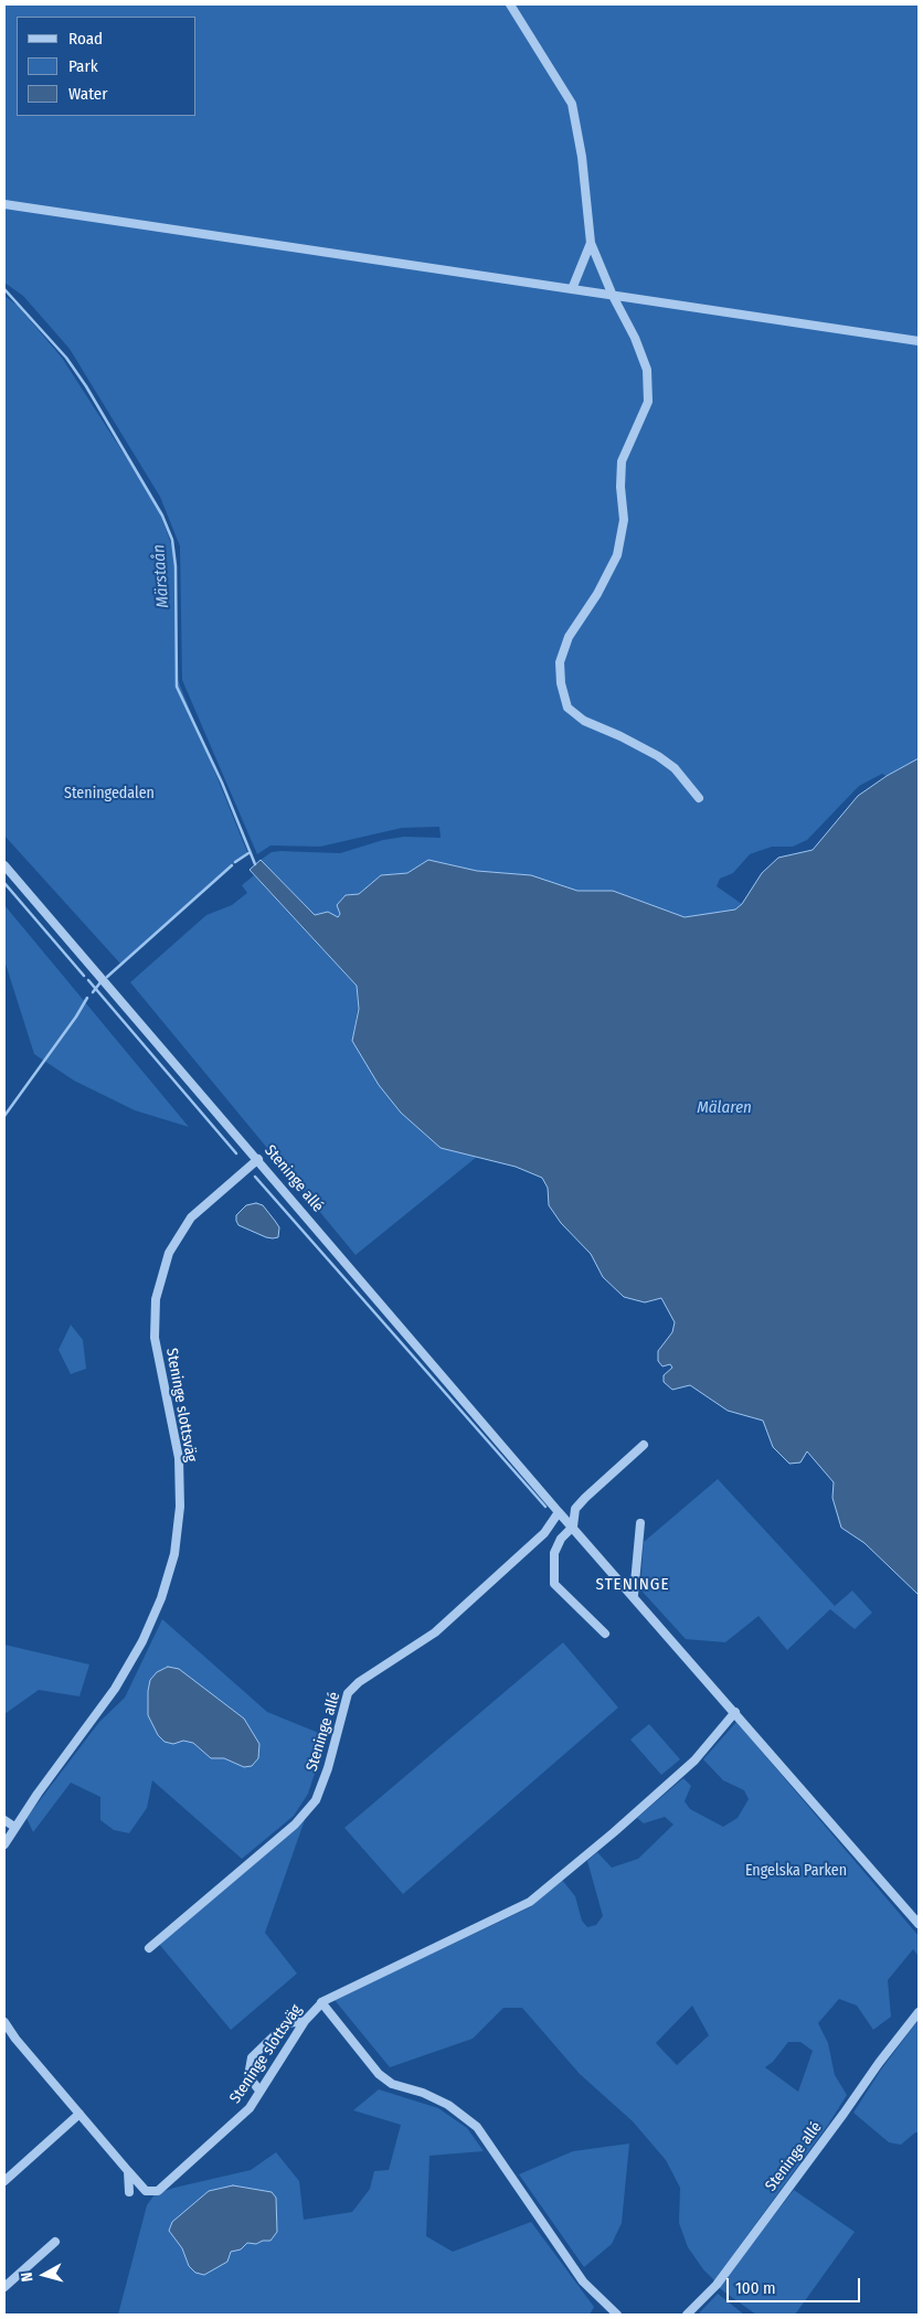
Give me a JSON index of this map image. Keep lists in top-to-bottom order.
{
  "streets": {
    "street": ["Steninge allé", "Steninge slottsväg"]
  },
  "crossings": [
    ["Steninge allé", "Steninge slottsväg"]
  ],
  "districts": ["STENINGE"],
  "water": ["Märstaån", "Mälaren"],
  "parks": ["Steningedalen", "Engelska Parken"],
  "legend": ["Road", "Park", "Water"],
  "scale_bar": "100 m",
  "north": "left"
}
